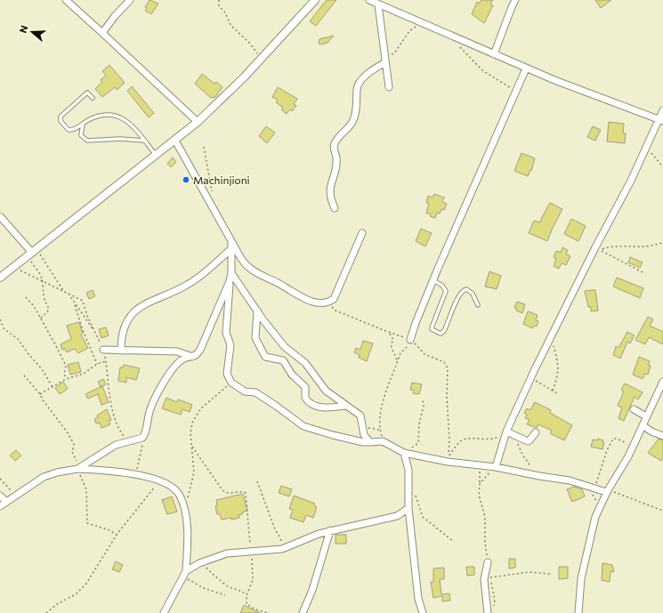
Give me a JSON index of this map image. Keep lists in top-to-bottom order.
{
  "places": ["Machinjioni"],
  "north": "left"
}
